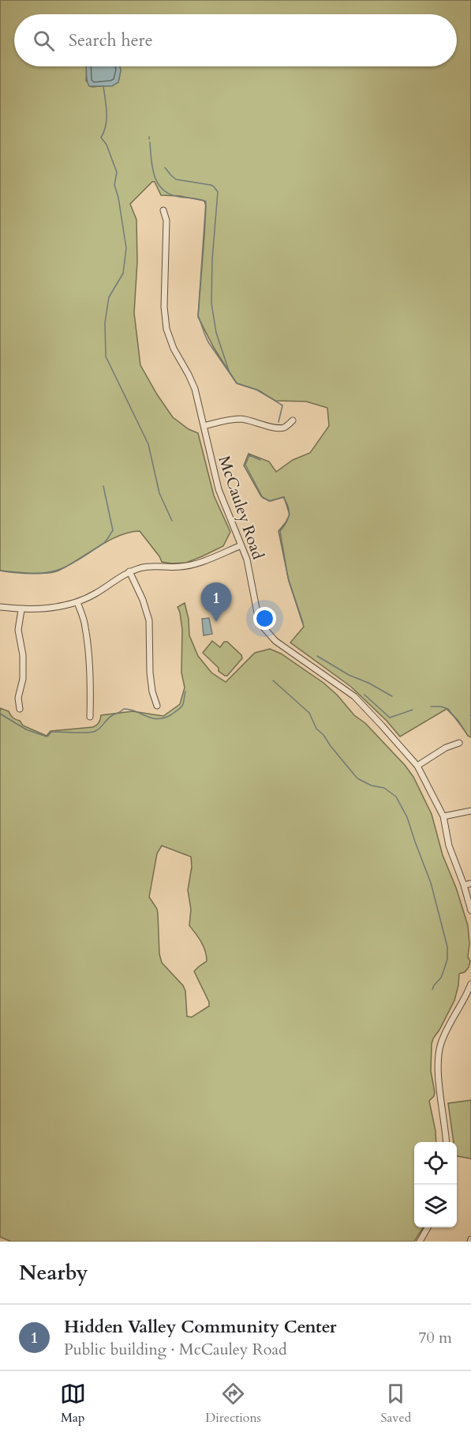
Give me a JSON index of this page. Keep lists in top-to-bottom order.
{
  "streets": {
    "street": ["McCauley Road"]
  },
  "page": {
    "search": "Search here",
    "pins": "1",
    "heading": "Nearby",
    "list": [
      {
        "mark": "1",
        "name": "Hidden Valley Community Center",
        "note": "Public building · McCauley Road",
        "value": "70 m"
      }
    ],
    "nav": ["Map", "Directions", "Saved"]
  }
}
